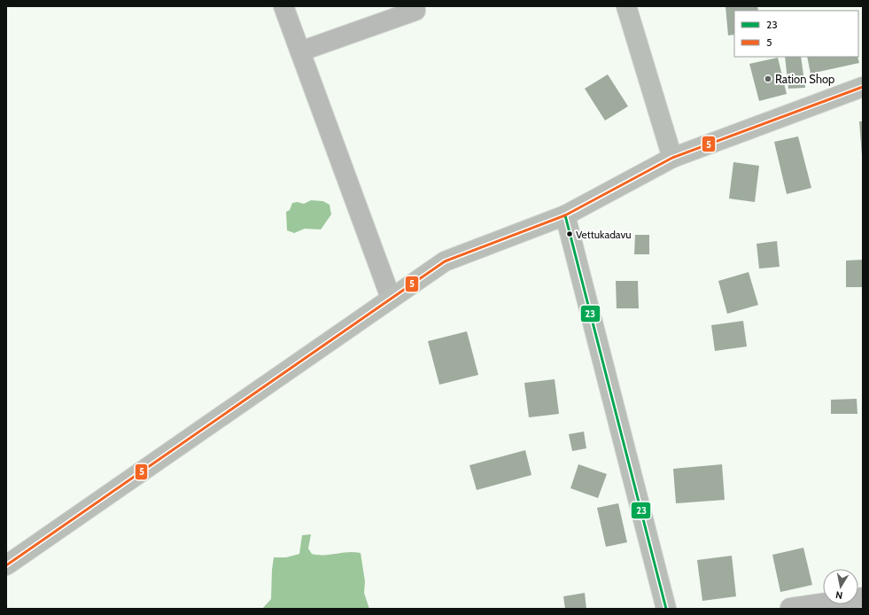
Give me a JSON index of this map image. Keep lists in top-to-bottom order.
{
  "places": ["Ration Shop", "Vettukadavu"],
  "lines": ["transit line 5", "transit line 23"],
  "legend": ["23", "5"],
  "north": "bottom"
}
